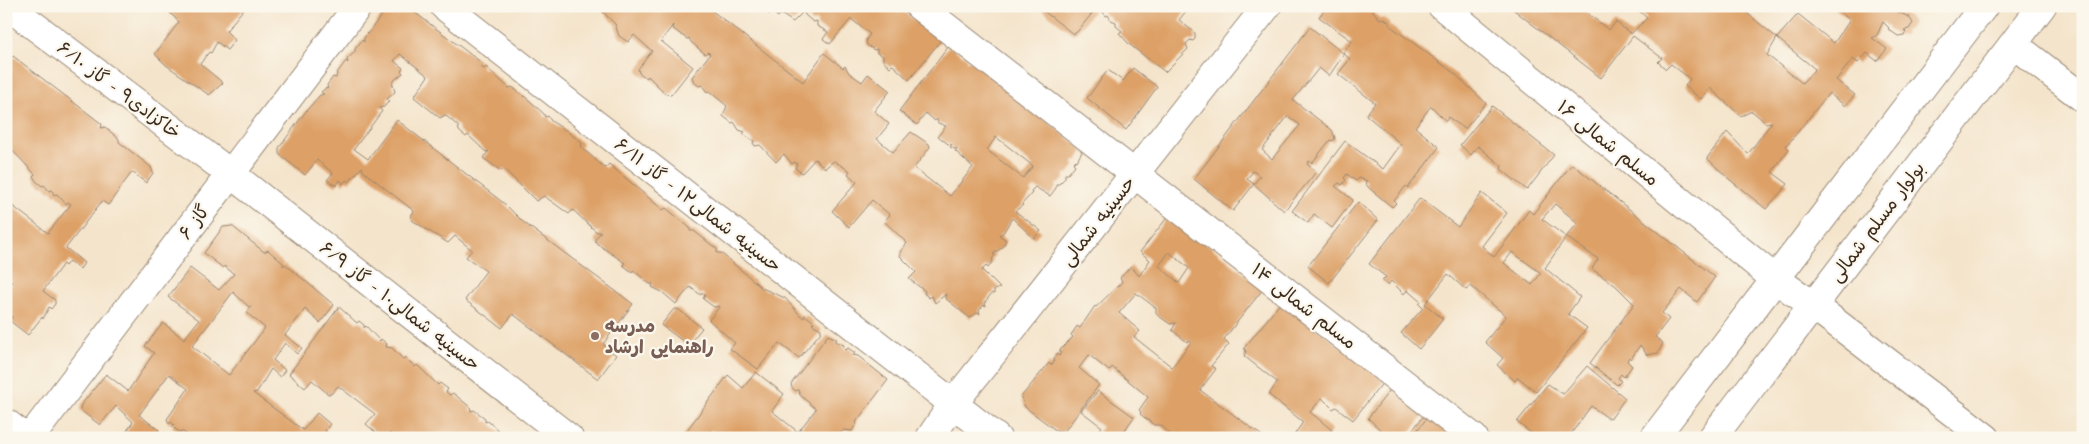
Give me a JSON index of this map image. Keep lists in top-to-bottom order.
{
  "streets": {
    "street": [
      "خاکزادی۹ - گاز ۶/۱۰",
      "مسلم شمالی ۱۶",
      "حسینیه شمالی۱۲ - گاز ۶/۱۱",
      "حسینیه شمالی",
      "گاز ۶",
      "بولوار مسلم شمالی",
      "حسینیه شمالی۱۰ - گاز ۶/۹",
      "مسلم شمالی ۱۴"
    ]
  },
  "crossings": [
    ["خاکزادی۹ - گاز ۶/۱۰", "گاز ۶"],
    ["خاکزادی۹ - گاز ۶/۱۰", "حسینیه شمالی۱۰ - گاز ۶/۹"],
    ["مسلم شمالی ۱۶", "بولوار مسلم شمالی"],
    ["حسینیه شمالی۱۲ - گاز ۶/۱۱", "حسینیه شمالی"],
    ["حسینیه شمالی", "مسلم شمالی ۱۴"],
    ["گاز ۶", "حسینیه شمالی۱۰ - گاز ۶/۹"]
  ],
  "places": ["مدرسه راهنمایی ارشاد"]
}
